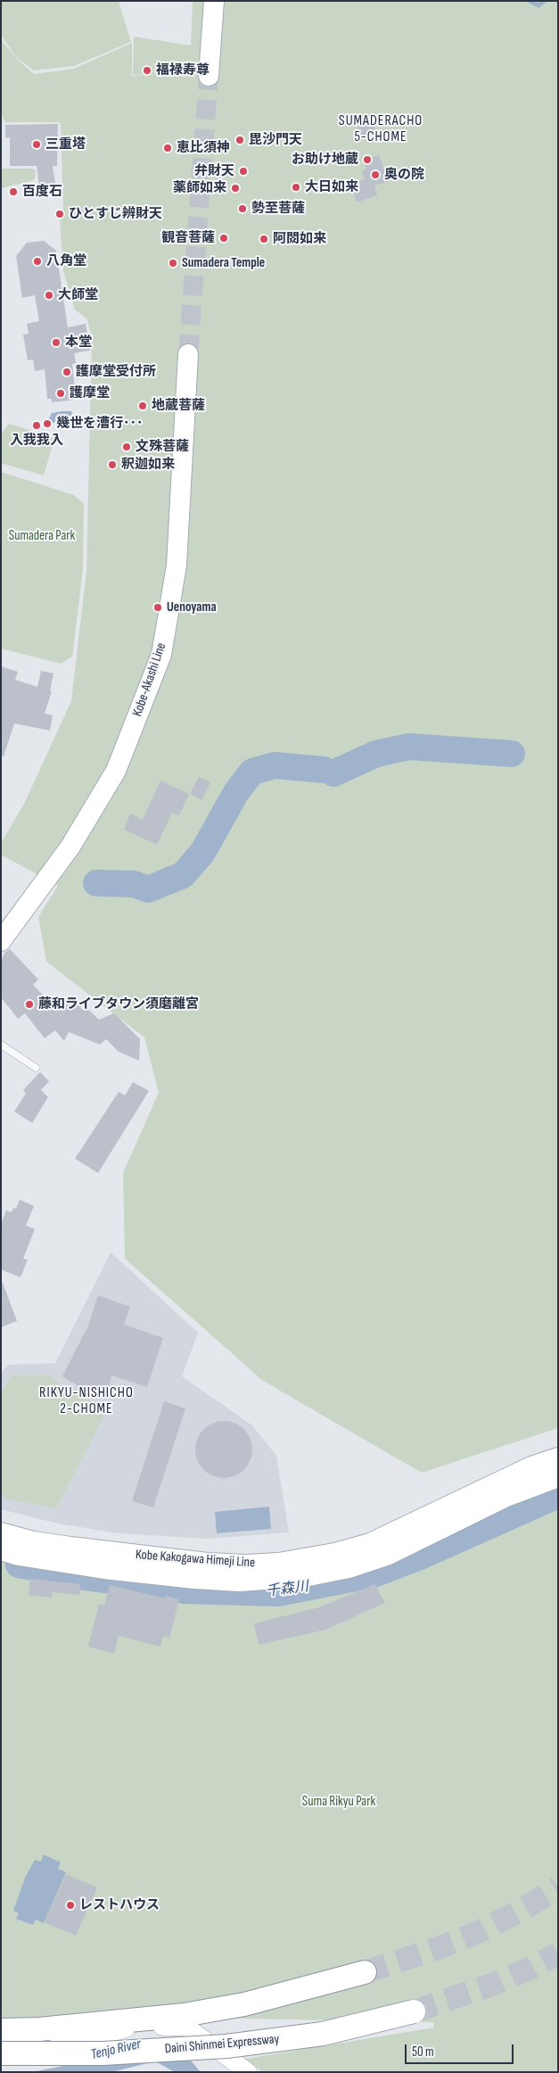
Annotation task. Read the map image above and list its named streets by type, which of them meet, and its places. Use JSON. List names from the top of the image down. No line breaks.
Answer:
{"streets":{"highway":["Daini Shinmei Expressway"],"main road":["Kobe-Akashi Line","Kobe Kakogawa Himeji Line"]},"districts":["SUMADERACHO 5-CHOME","RIKYU-NISHICHO 2-CHOME"],"water":["千森川","Tenjo River"],"parks":["Sumadera Park","Suma Rikyu Park"],"places":["福禄寿尊","毘沙門天","三重塔","恵比須神","お助け地蔵","弁財天","奥の院","大日如来","薬師如来","百度石","勢至菩薩","ひとすじ辨財天","観音菩薩","阿閦如来","八角堂","Sumadera Temple","大師堂","本堂","護摩堂受付所","護摩堂","地蔵菩薩","幾世を漕行･･･","入我我入","文殊菩薩","釈迦如来","Uenoyama","藤和ライブタウン須磨離宮","レストハウス"],"scale_bar":"50 m"}
